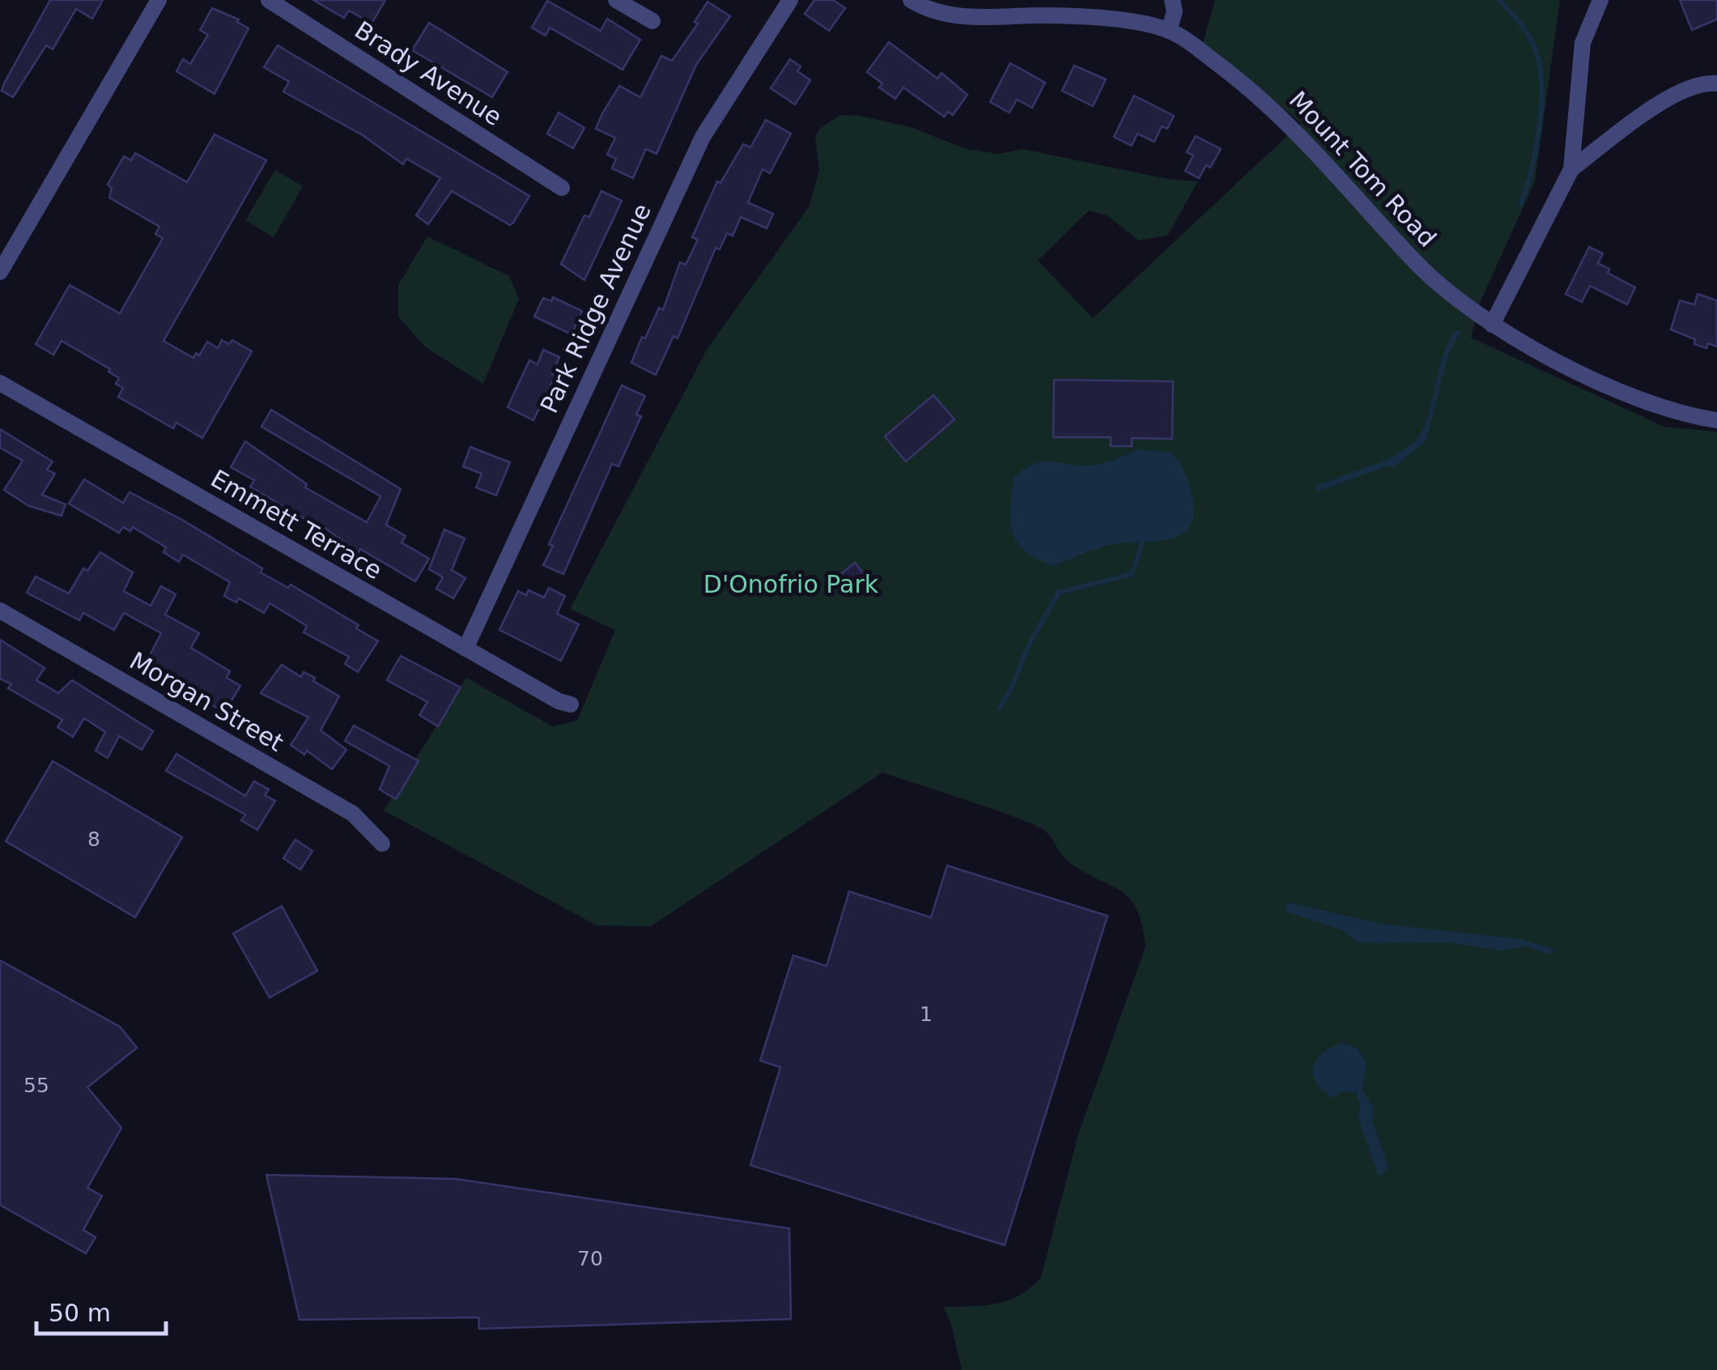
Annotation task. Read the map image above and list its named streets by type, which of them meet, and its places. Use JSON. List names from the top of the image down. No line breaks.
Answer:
{"streets":{"street":["Brady Avenue","Mount Tom Road","Park Ridge Avenue","Emmett Terrace","Morgan Street"]},"crossings":[["Park Ridge Avenue","Emmett Terrace"]],"parks":["D'Onofrio Park"],"house_numbers":["8","1","55","70"],"scale_bar":"50 m"}
